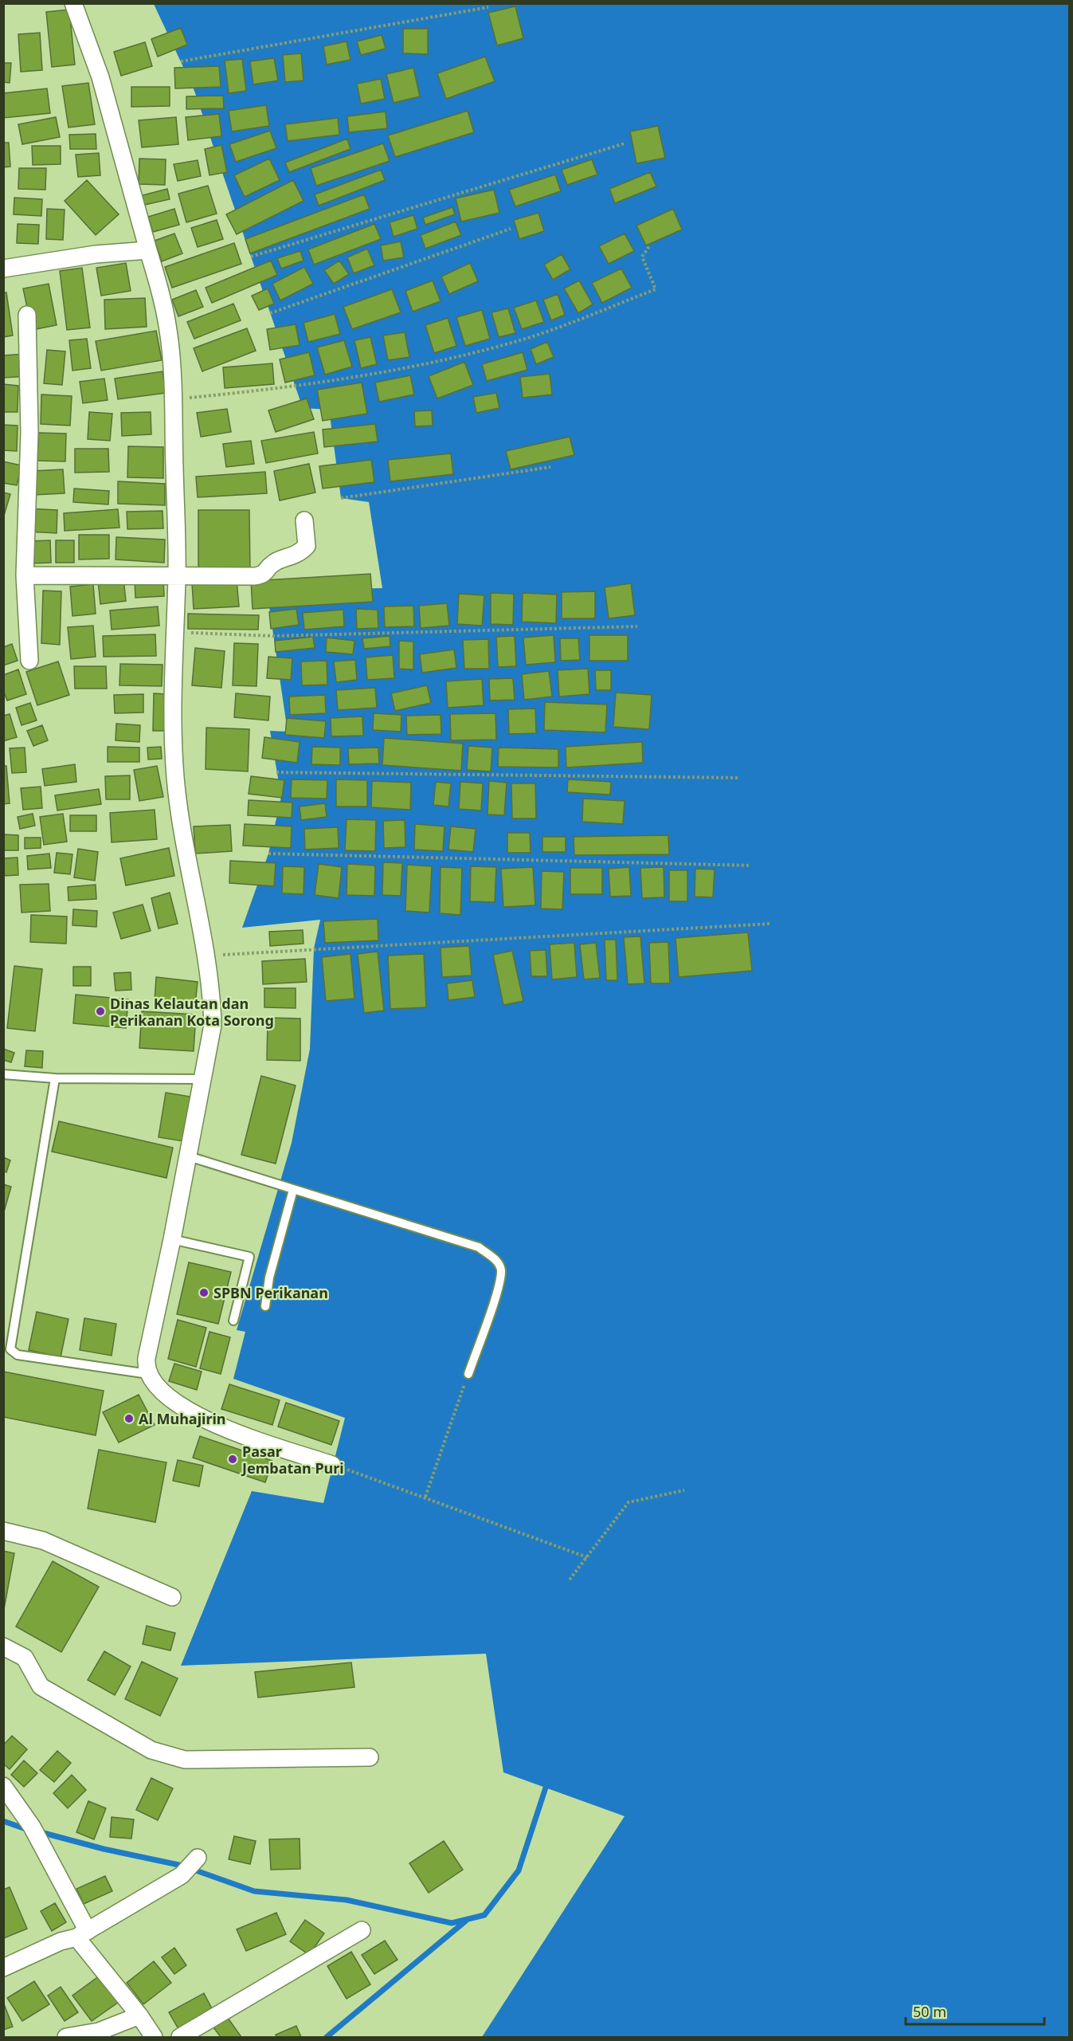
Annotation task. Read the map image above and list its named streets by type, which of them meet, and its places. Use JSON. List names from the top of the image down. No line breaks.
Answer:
{"places":["Dinas Kelautan dan Perikanan Kota Sorong","SPBN Perikanan","Al Muhajirin","Pasar Jembatan Puri"],"scale_bar":"50 m"}
